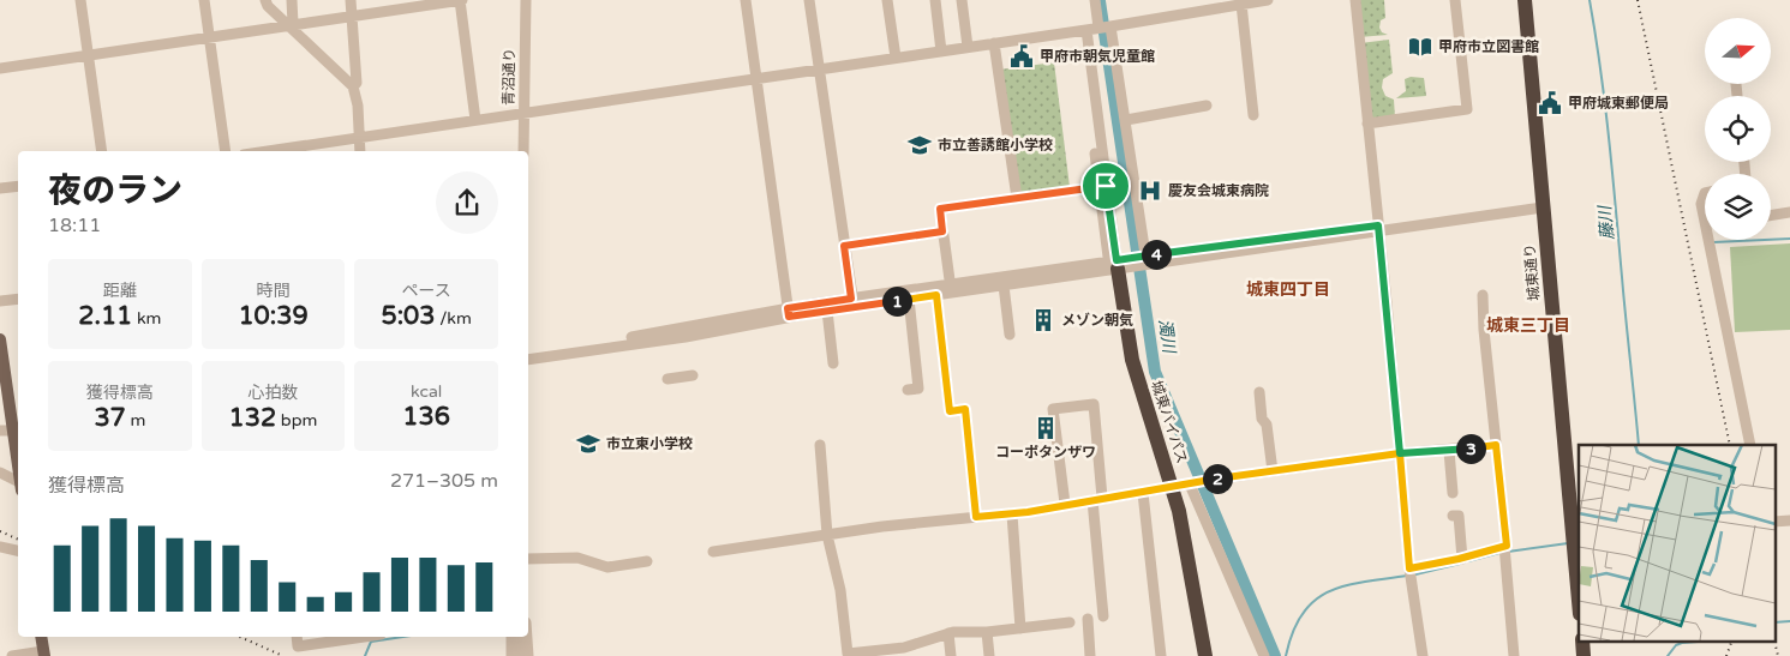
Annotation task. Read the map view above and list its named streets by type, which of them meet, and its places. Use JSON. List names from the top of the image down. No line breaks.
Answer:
{"streets":{"highway":["城東通り","城東バイパス"],"street":["青沼通り"]},"districts":["城東四丁目","城東三丁目"],"water":["藤川","濁川"],"places":{"library":["甲府市立図書館"],"public building":["甲府市朝気児童館","甲府城東郵便局"],"school or university":["市立善誘館小学校","市立東小学校"],"hospital":["慶友会城東病院"],"building":["メゾン朝気","コーポタンザワ"]},"north":"right","page":{"heading":["夜のラン","18:11"],"pins":["4","1","3","2"],"stats":[["距離","2.11 km"],["時間","10:39"],["ペース","5:03 /km"],["獲得標高","37 m"],["心拍数","132 bpm"],["kcal","136"]],"chart":["獲得標高","271–305 m"]}}
